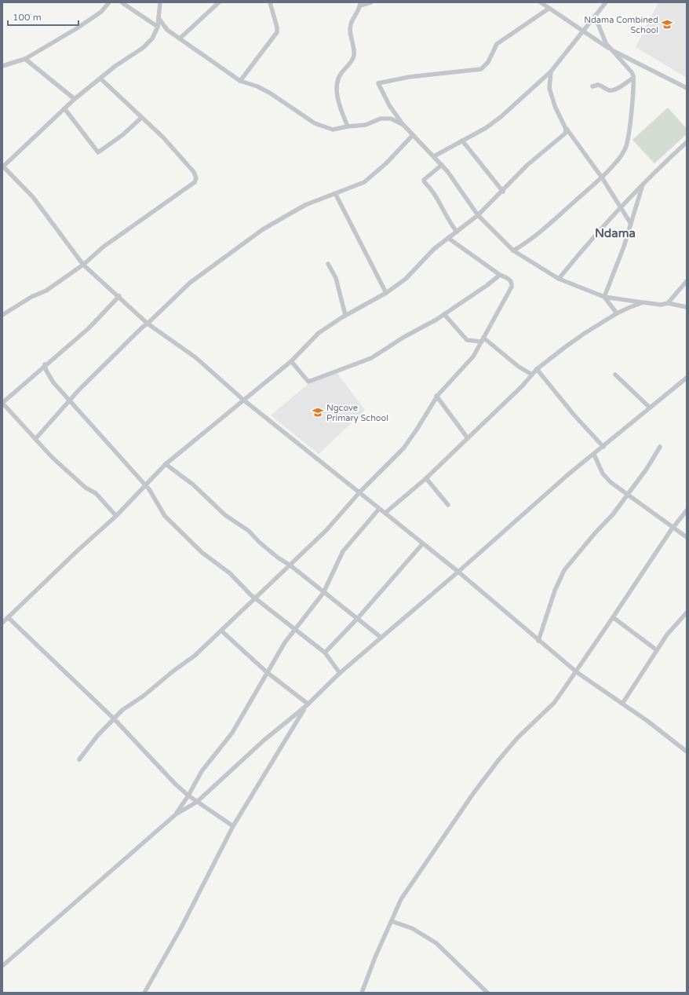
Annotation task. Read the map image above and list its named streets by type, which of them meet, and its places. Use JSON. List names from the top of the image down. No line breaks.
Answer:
{"districts":["Ndama"],"places":{"school or university":["Ndama Combined School","Ngcove Primary School"]},"scale_bar":"100 m"}
